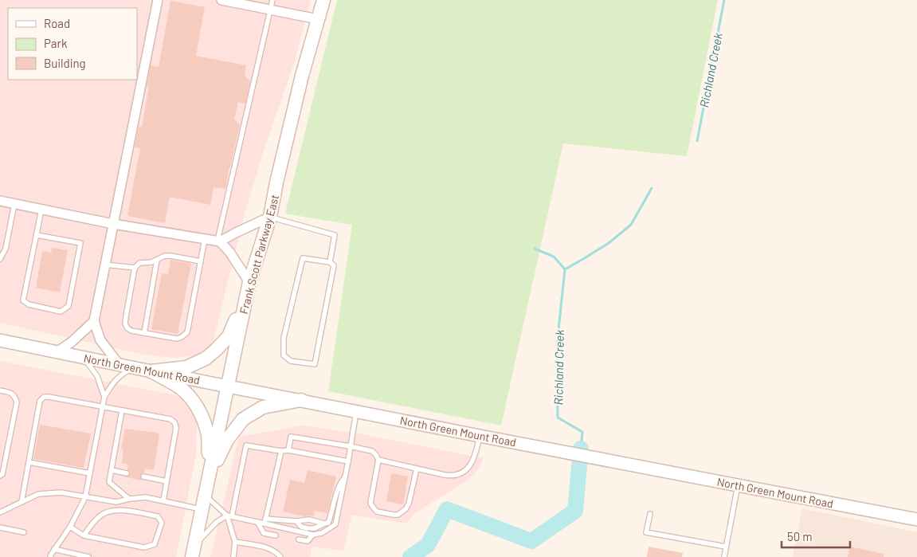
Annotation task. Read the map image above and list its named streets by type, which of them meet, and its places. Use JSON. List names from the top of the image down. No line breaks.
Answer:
{"streets":{"main road":["Frank Scott Parkway East"],"street":["North Green Mount Road"]},"crossings":[["Frank Scott Parkway East","North Green Mount Road"]],"water":["Richland Creek"],"legend":["Road","Park","Building"],"scale_bar":"50 m"}
